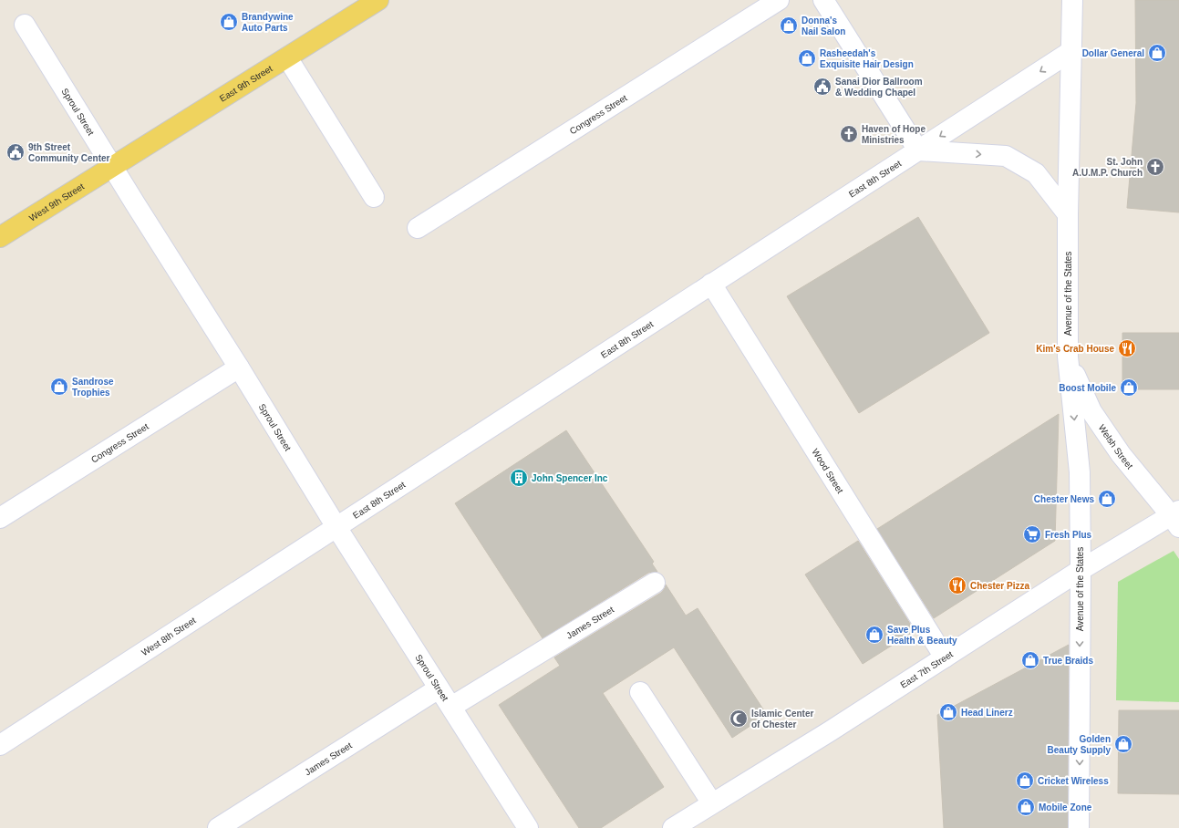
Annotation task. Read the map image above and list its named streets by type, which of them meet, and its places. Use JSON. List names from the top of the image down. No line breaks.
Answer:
{"streets":{"main road":["East 9th Street","West 9th Street"],"street":["Sproul Street","Congress Street","East 8th Street","Avenue of the States","Welsh Street","Wood Street","James Street","West 8th Street","East 7th Street"]},"crossings":[["East 9th Street","Sproul Street"],["East 9th Street","West 9th Street"],["Sproul Street","Congress Street"],["Sproul Street","East 8th Street"],["Sproul Street","West 9th Street"],["Sproul Street","James Street"],["Sproul Street","West 8th Street"],["East 8th Street","Avenue of the States"],["East 8th Street","Wood Street"],["East 8th Street","West 8th Street"],["Avenue of the States","Welsh Street"],["Avenue of the States","East 7th Street"],["Welsh Street","East 7th Street"],["Wood Street","East 7th Street"]],"one_way":["Avenue of the States"],"places":{"shop":["Brandywine Auto Parts","Donna's Nail Salon","Dollar General","Rasheedah's Exquisite Hair Design","Sandrose Trophies","Boost Mobile","Chester News","Save Plus Health & Beauty","True Braids","Head Linerz","Golden Beauty Supply","Cricket Wireless","Mobile Zone"],"public building":["Sanai Dior Ballroom & Wedding Chapel","9th Street Community Center"],"church":["Haven of Hope Ministries","St. John A.U.M.P. Church"],"restaurant":["Kim's Crab House","Chester Pizza"],"building":["John Spencer Inc"],"supermarket":["Fresh Plus"],"mosque":["Islamic Center of Chester"]}}
